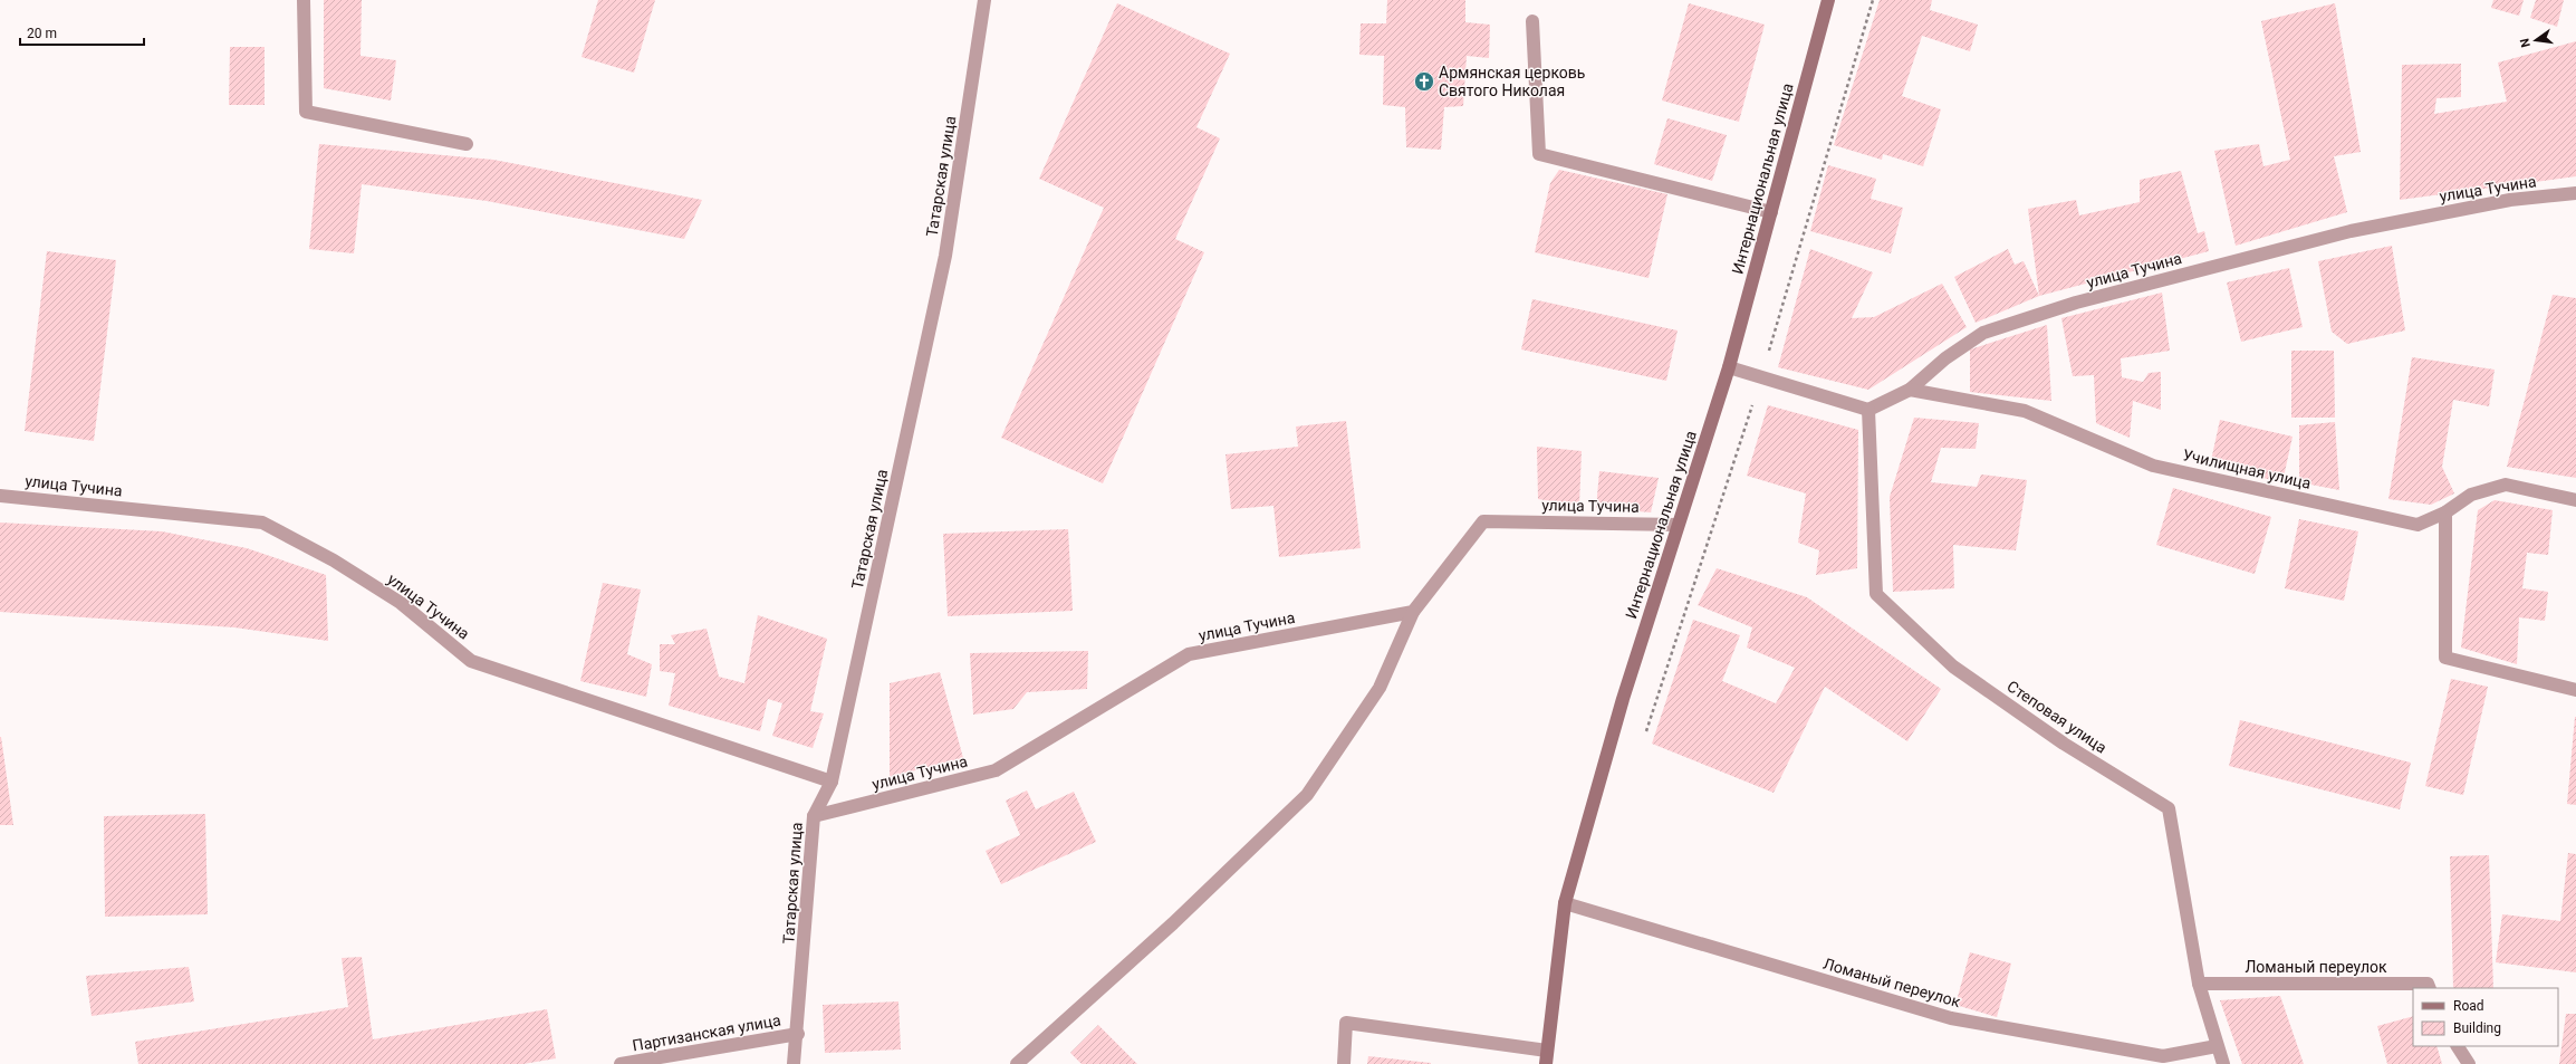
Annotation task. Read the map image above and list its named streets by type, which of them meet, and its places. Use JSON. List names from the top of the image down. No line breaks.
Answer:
{"streets":{"main road":["Интернациональная улица"],"street":["Татарская улица","улица Тучина","Училищная улица","Степовая улица","Ломаный переулок","Партизанская улица"]},"crossings":[["Татарская улица","улица Тучина"],["Татарская улица","Партизанская улица"],["Интернациональная улица","улица Тучина"],["Интернациональная улица","Ломаный переулок"],["улица Тучина","Училищная улица"],["улица Тучина","Степовая улица"],["Степовая улица","Ломаный переулок"]],"places":{"church":["Армянская церковь Святого Николая"]},"legend":["Road","Building"],"scale_bar":"20 m","north":"left"}
